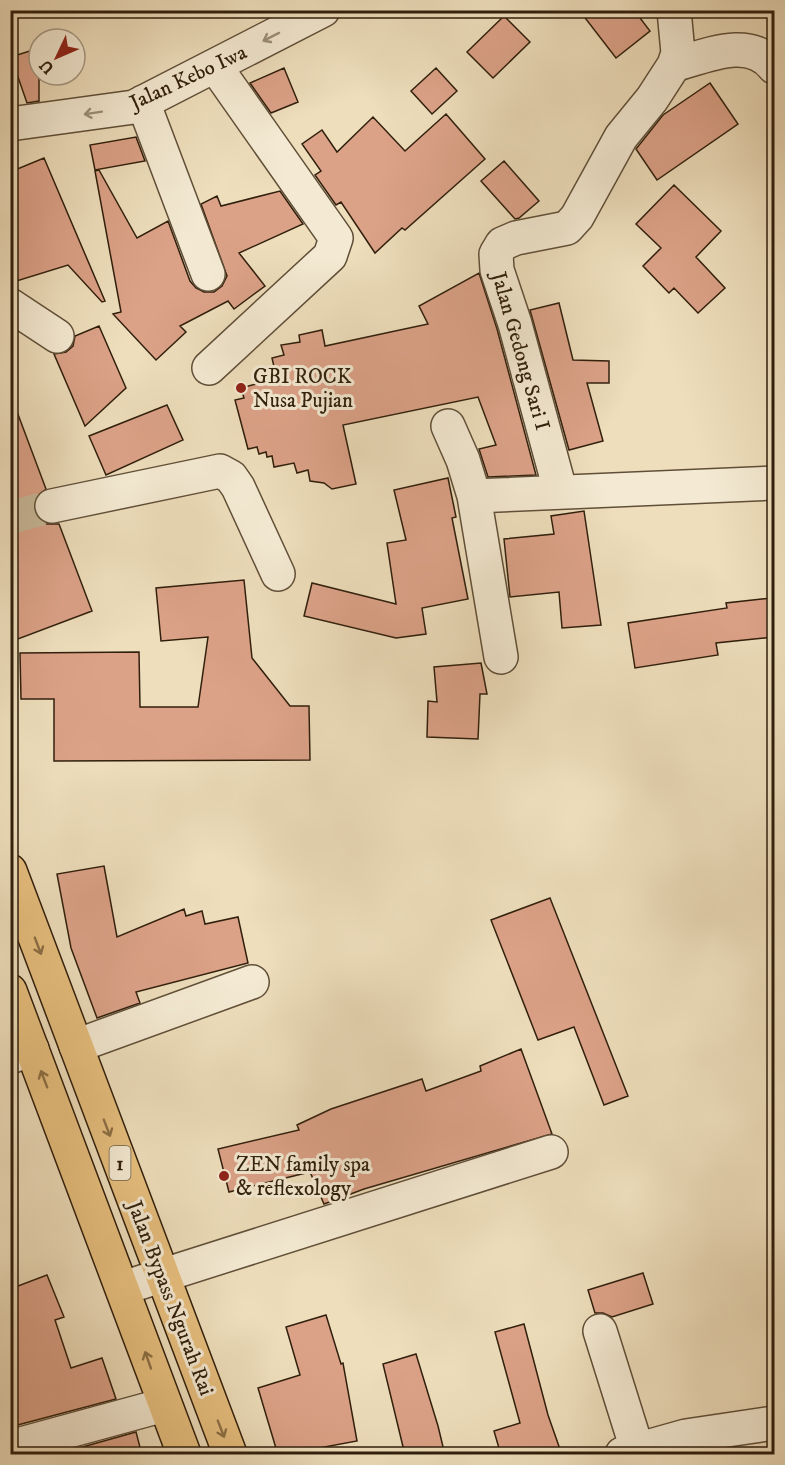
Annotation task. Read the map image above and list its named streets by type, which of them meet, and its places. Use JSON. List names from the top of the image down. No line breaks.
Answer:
{"streets":{"highway":["1","Jalan Bypass Ngurah Rai"],"street":["Jalan Kebo Iwa","Jalan Gedong Sari I"]},"one_way":["Jalan Kebo Iwa"],"places":["GBI ROCK Nusa Pujian","ZEN family spa & reflexology"],"north":"bottom left"}
